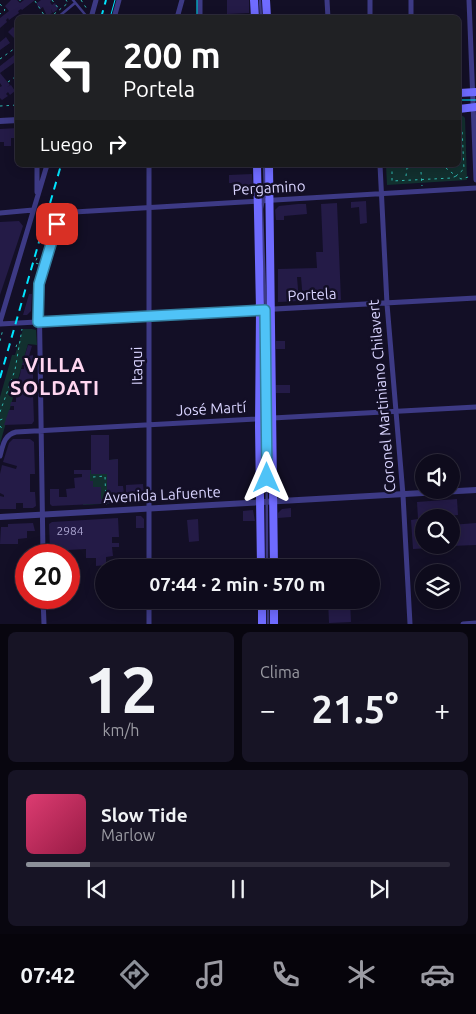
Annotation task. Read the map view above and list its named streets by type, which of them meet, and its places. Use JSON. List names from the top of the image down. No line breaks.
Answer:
{"streets":{"street":["Pergamino","Portela","Itaqui","Coronel Martiniano Chilavert","José Martí","Avenida Lafuente"]},"crossings":[["Pergamino","Itaqui"],["Pergamino","Coronel Martiniano Chilavert"],["Portela","Itaqui"],["Portela","Coronel Martiniano Chilavert"],["Itaqui","José Martí"],["Itaqui","Avenida Lafuente"],["Coronel Martiniano Chilavert","José Martí"],["Coronel Martiniano Chilavert","Avenida Lafuente"]],"districts":["VILLA SOLDATI"],"house_numbers":["2984"],"page":{"turn":["200 m","Portela"],"then":"Luego","limit":"20","trip":"07:44 · 2 min · 570 m","tile":[["12","km/h"],"Clima"],"heat":["−","21.5°","+"],"song":["Slow Tide","Marlow"],"tabs":"07:42"}}
